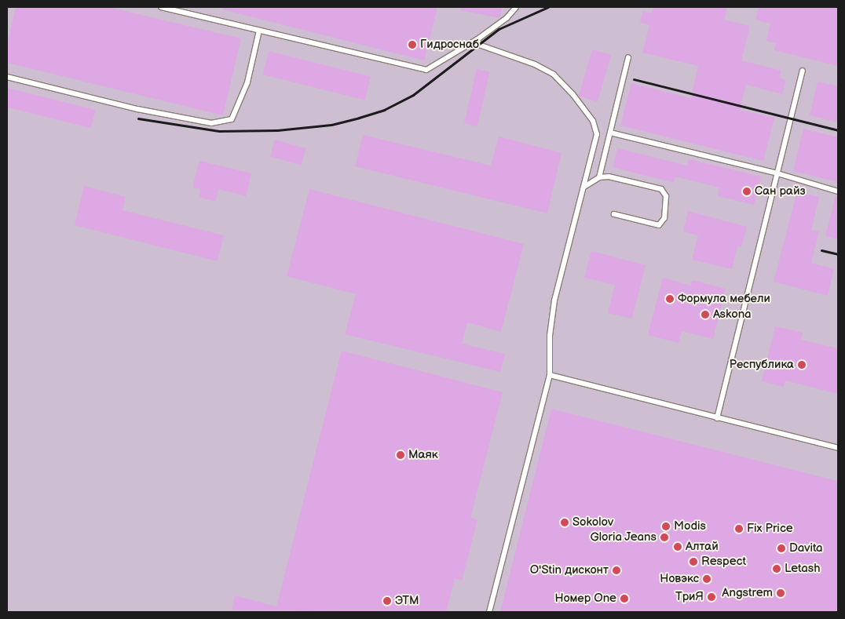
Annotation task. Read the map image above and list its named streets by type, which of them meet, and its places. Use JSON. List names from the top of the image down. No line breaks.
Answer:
{"places":["Гидроснаб","Сан райз","Формула мебели","Askona","Республика","Маяк","Sokolov","Modis","Fix Price","Gloria Jeans","Алтай","Davita","Respect","Letash","O'Stin дисконт","Новэкс","Angstrem","ТриЯ","Номер One","ЭТМ"]}
